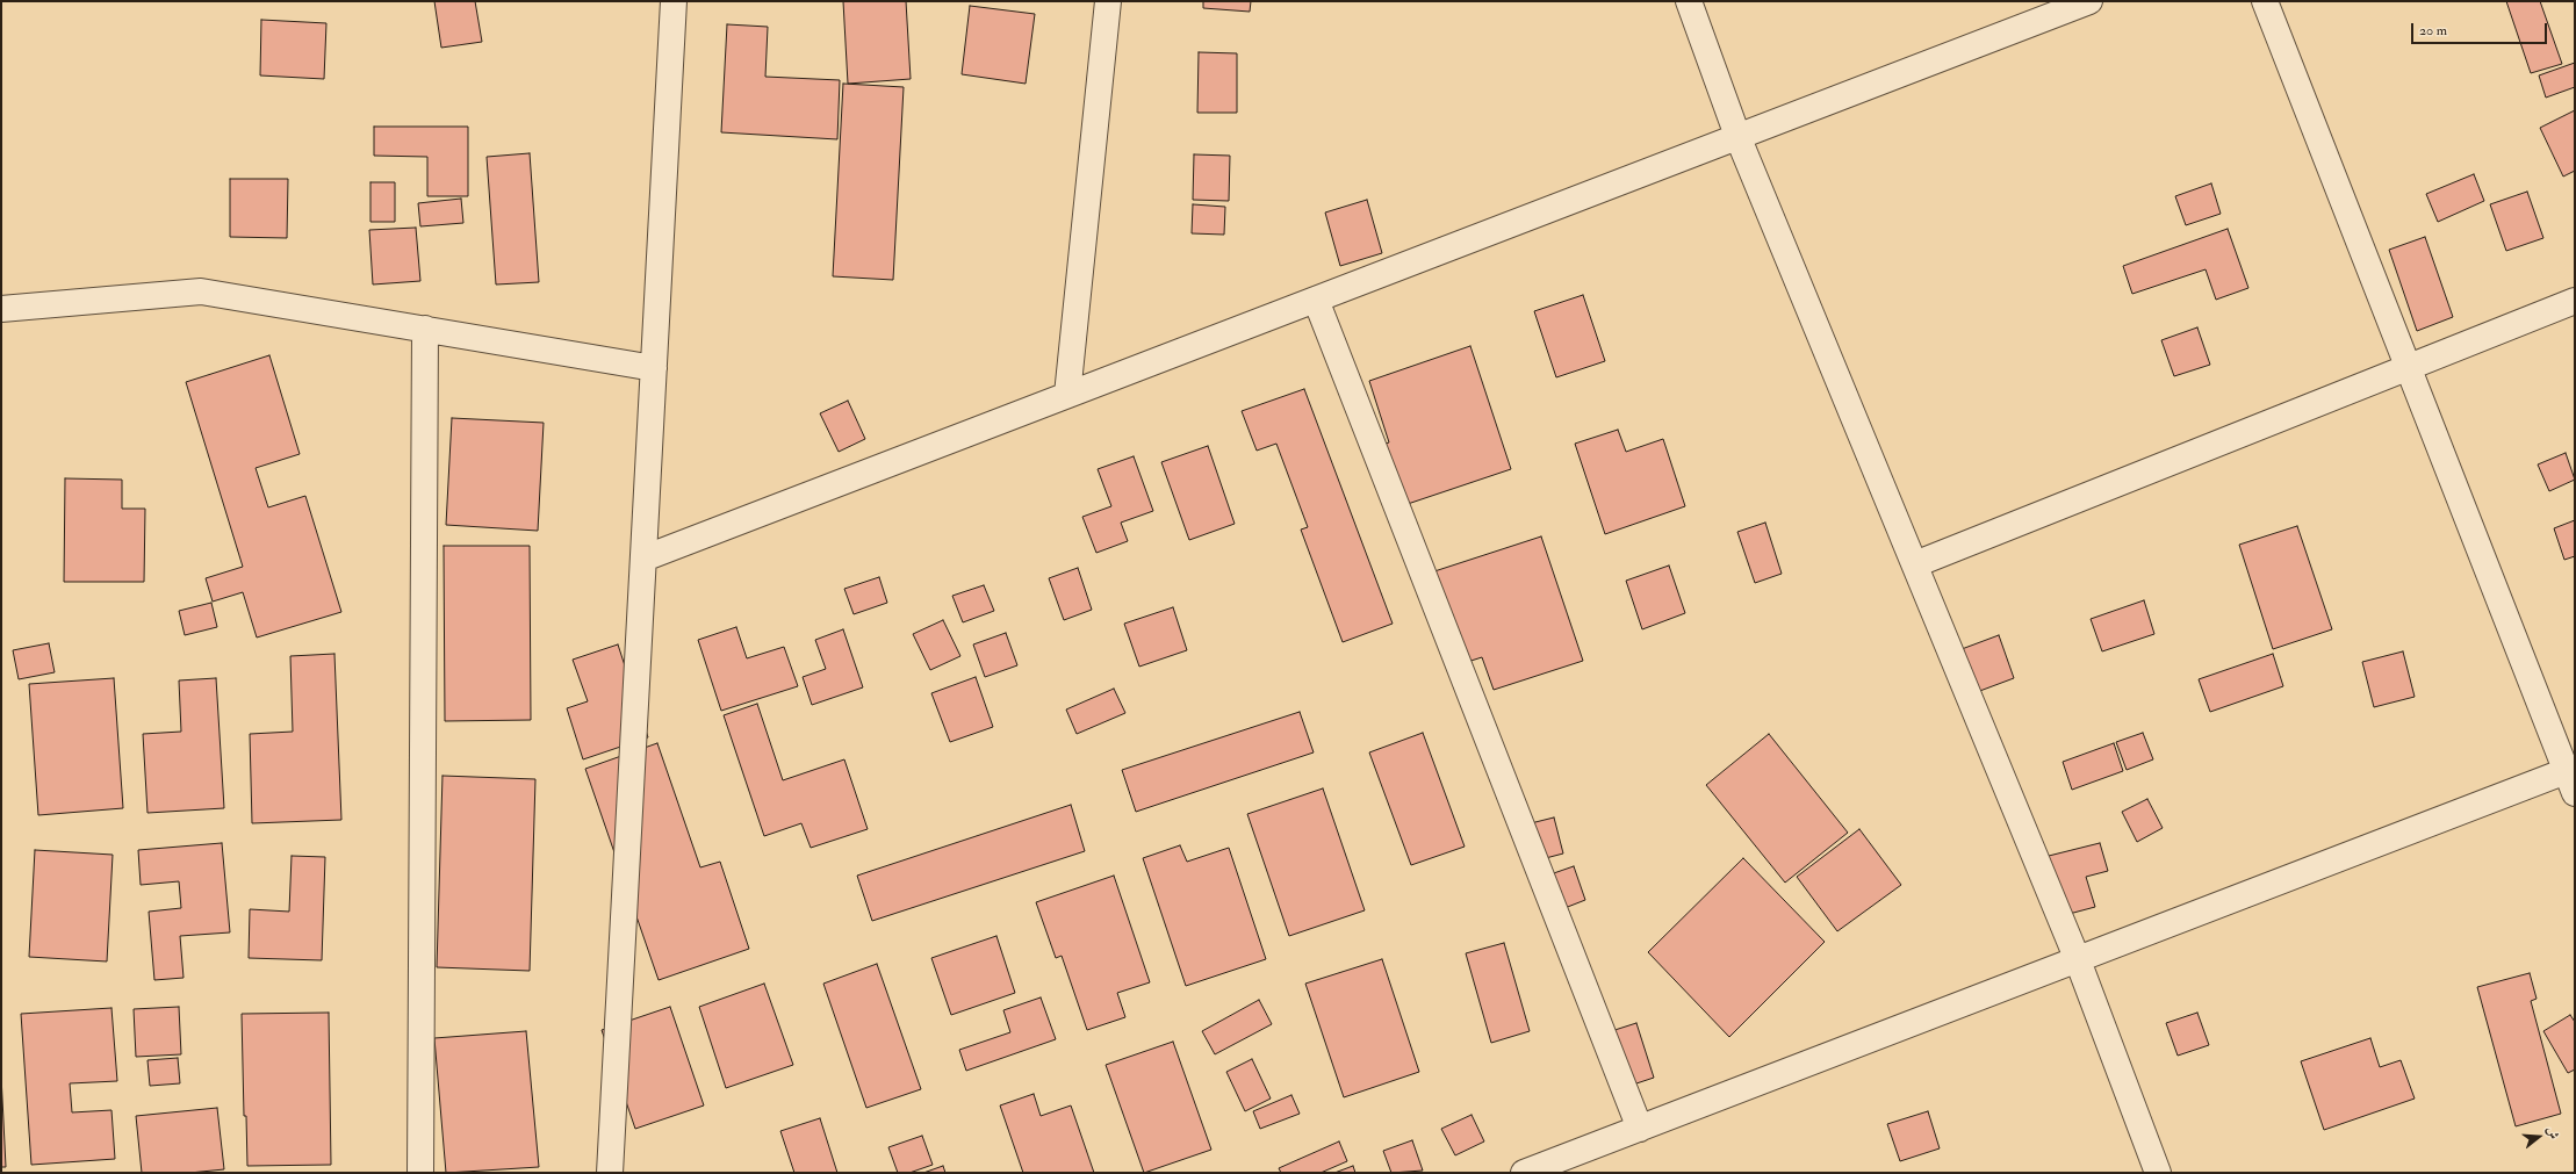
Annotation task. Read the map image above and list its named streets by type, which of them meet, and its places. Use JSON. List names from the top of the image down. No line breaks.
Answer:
{"scale_bar":"20 m","north":"right"}
